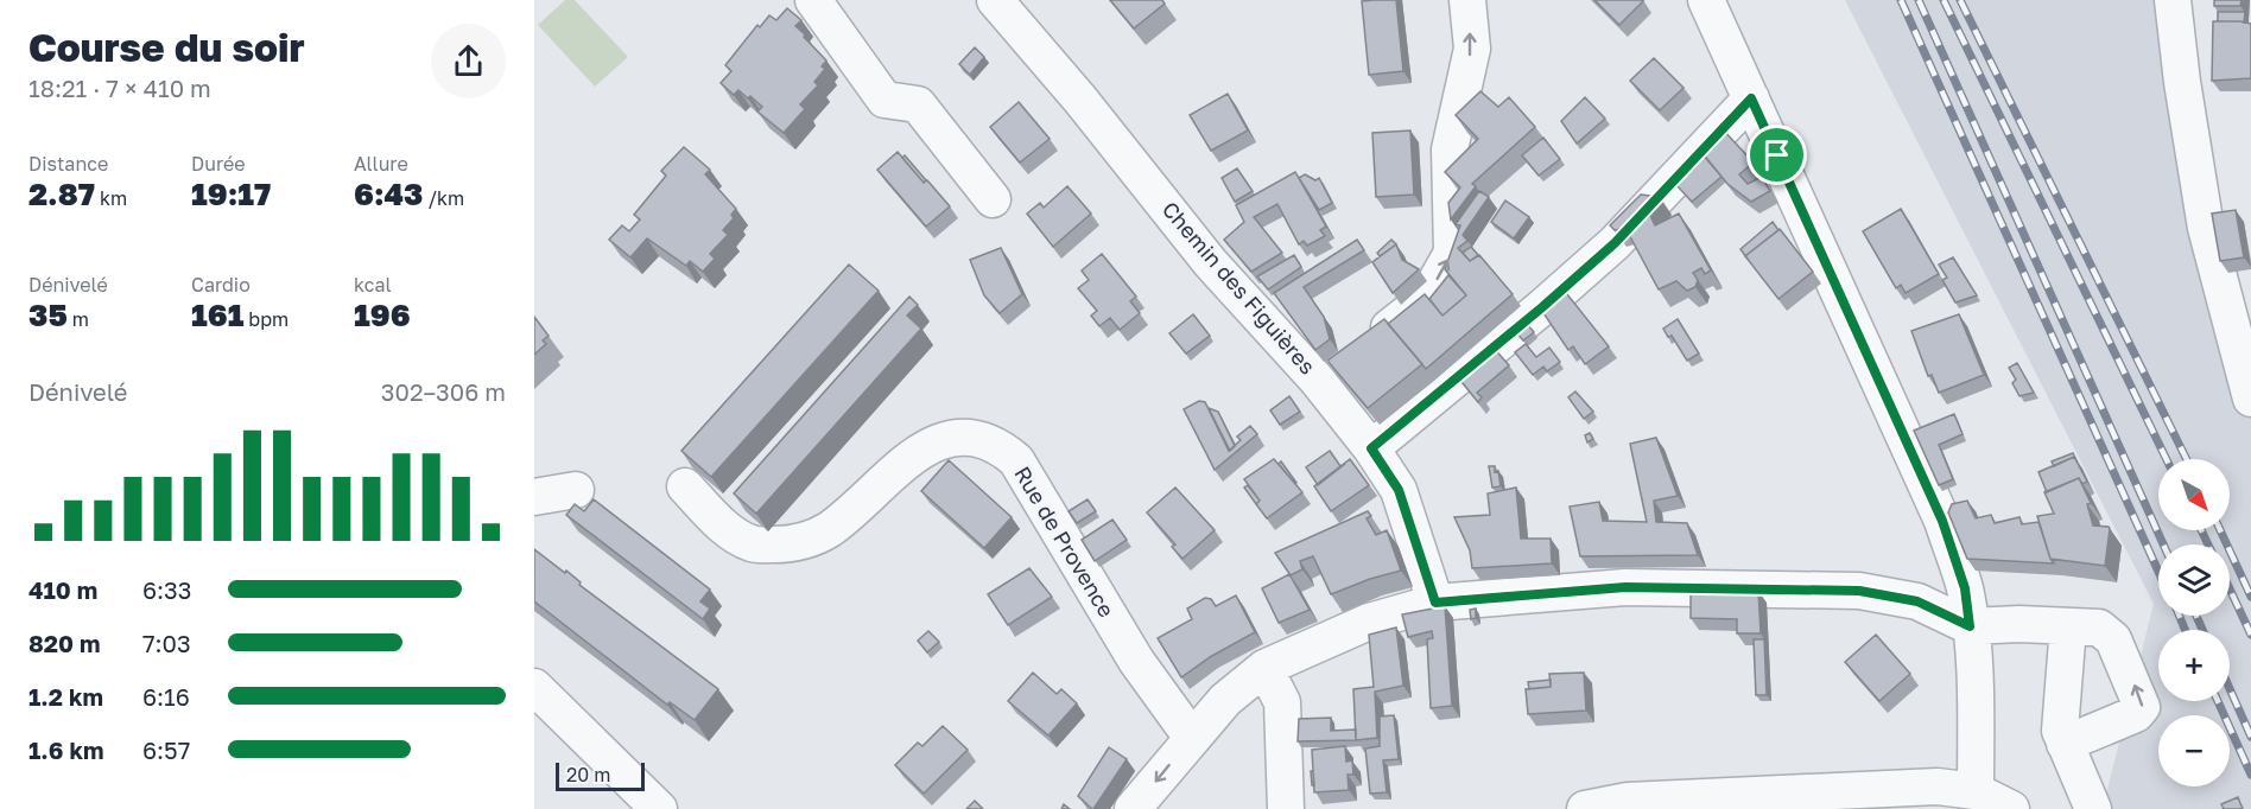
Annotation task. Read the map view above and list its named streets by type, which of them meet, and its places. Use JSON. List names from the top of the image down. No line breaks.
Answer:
{"streets":{"street":["Chemin des Figuières","Rue de Provence"]},"scale_bar":"20 m","north":"bottom right","page":{"heading":["Course du soir","18:21 · 7 × 410 m"],"stats":[["Distance","2.87 km"],["Durée","19:17"],["Allure","6:43 /km"],["Dénivelé","35 m"],["Cardio","161 bpm"],["kcal","196"]],"chart":["Dénivelé","302–306 m"],"map_buttons":["+","−"],"list":[{"name":"410 m","note":"6:33"},{"name":"820 m","note":"7:03"},{"name":"1.2 km","note":"6:16"},{"name":"1.6 km","note":"6:57"}],"scale":"20 m"}}
